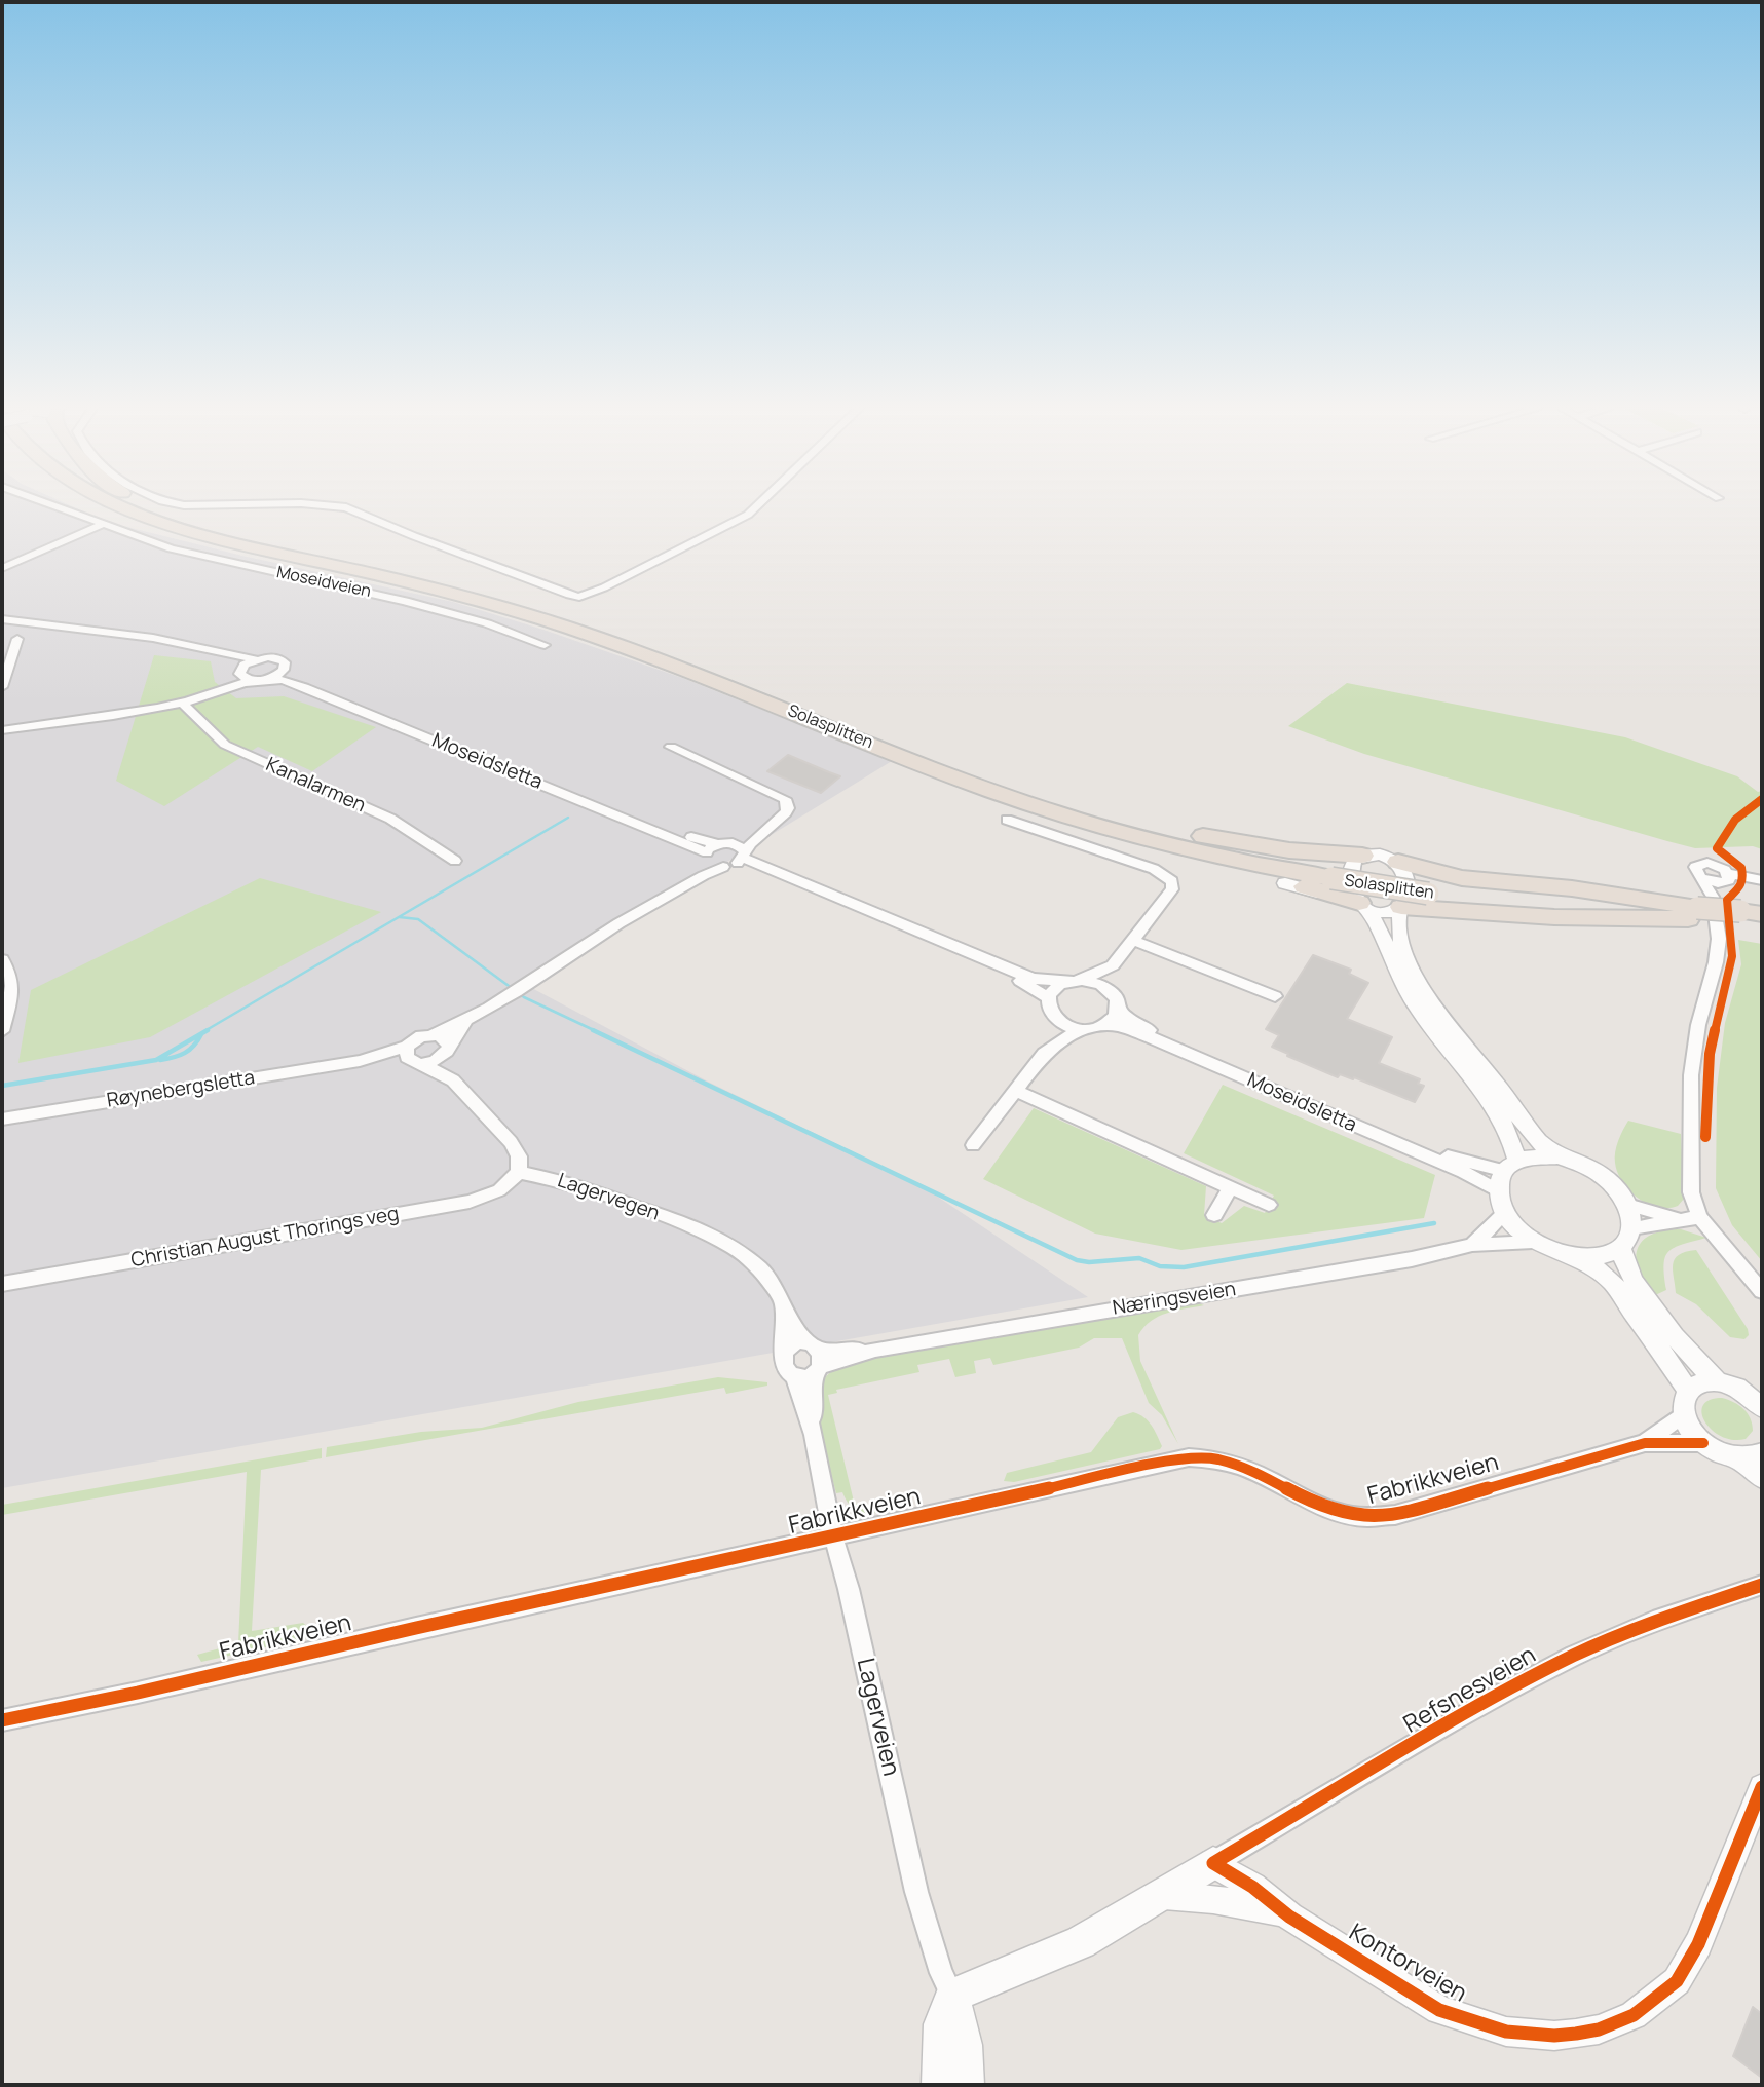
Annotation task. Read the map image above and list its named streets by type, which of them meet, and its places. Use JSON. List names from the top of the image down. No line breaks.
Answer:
{"streets":{"highway":["Solasplitten"],"main road":["Lagerveien"],"street":["Moseidveien","Moseidsletta","Kanalarmen","Røynebergsletta","Lagervegen","Christian August Thorings veg","Næringsveien","Fabrikkveien","Refsnesveien","Kontorveien"]},"crossings":[["Moseidsletta","Næringsveien"],["Lagervegen","Christian August Thorings veg"],["Lagervegen","Næringsveien"],["Lagervegen","Lagerveien"],["Næringsveien","Lagerveien"],["Fabrikkveien","Lagerveien"]]}
